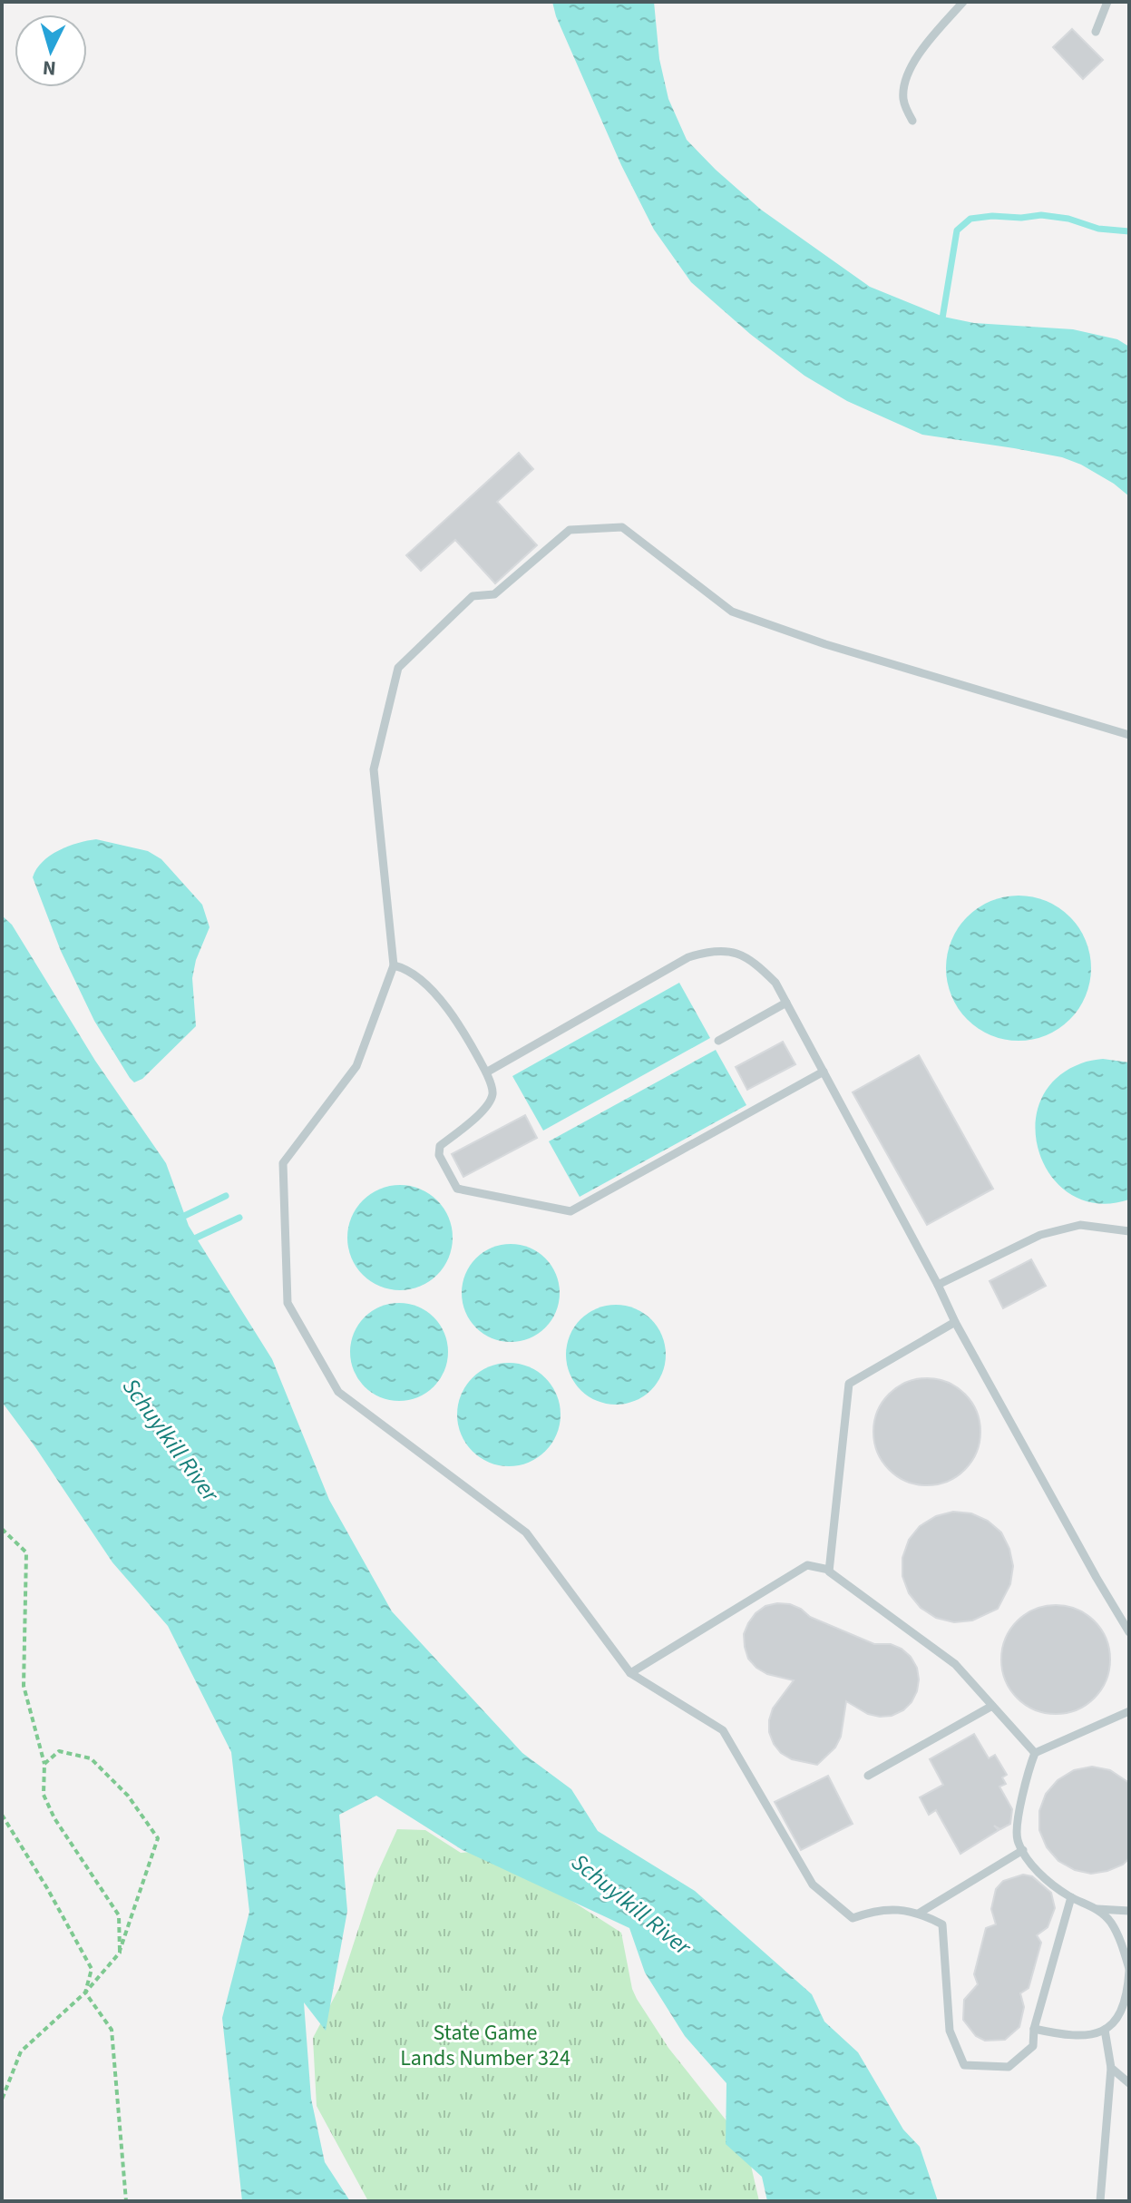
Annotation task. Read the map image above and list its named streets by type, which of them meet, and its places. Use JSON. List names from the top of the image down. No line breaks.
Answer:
{"water":["Schuylkill River"],"parks":["State Game Lands Number 324"],"north":"bottom"}
